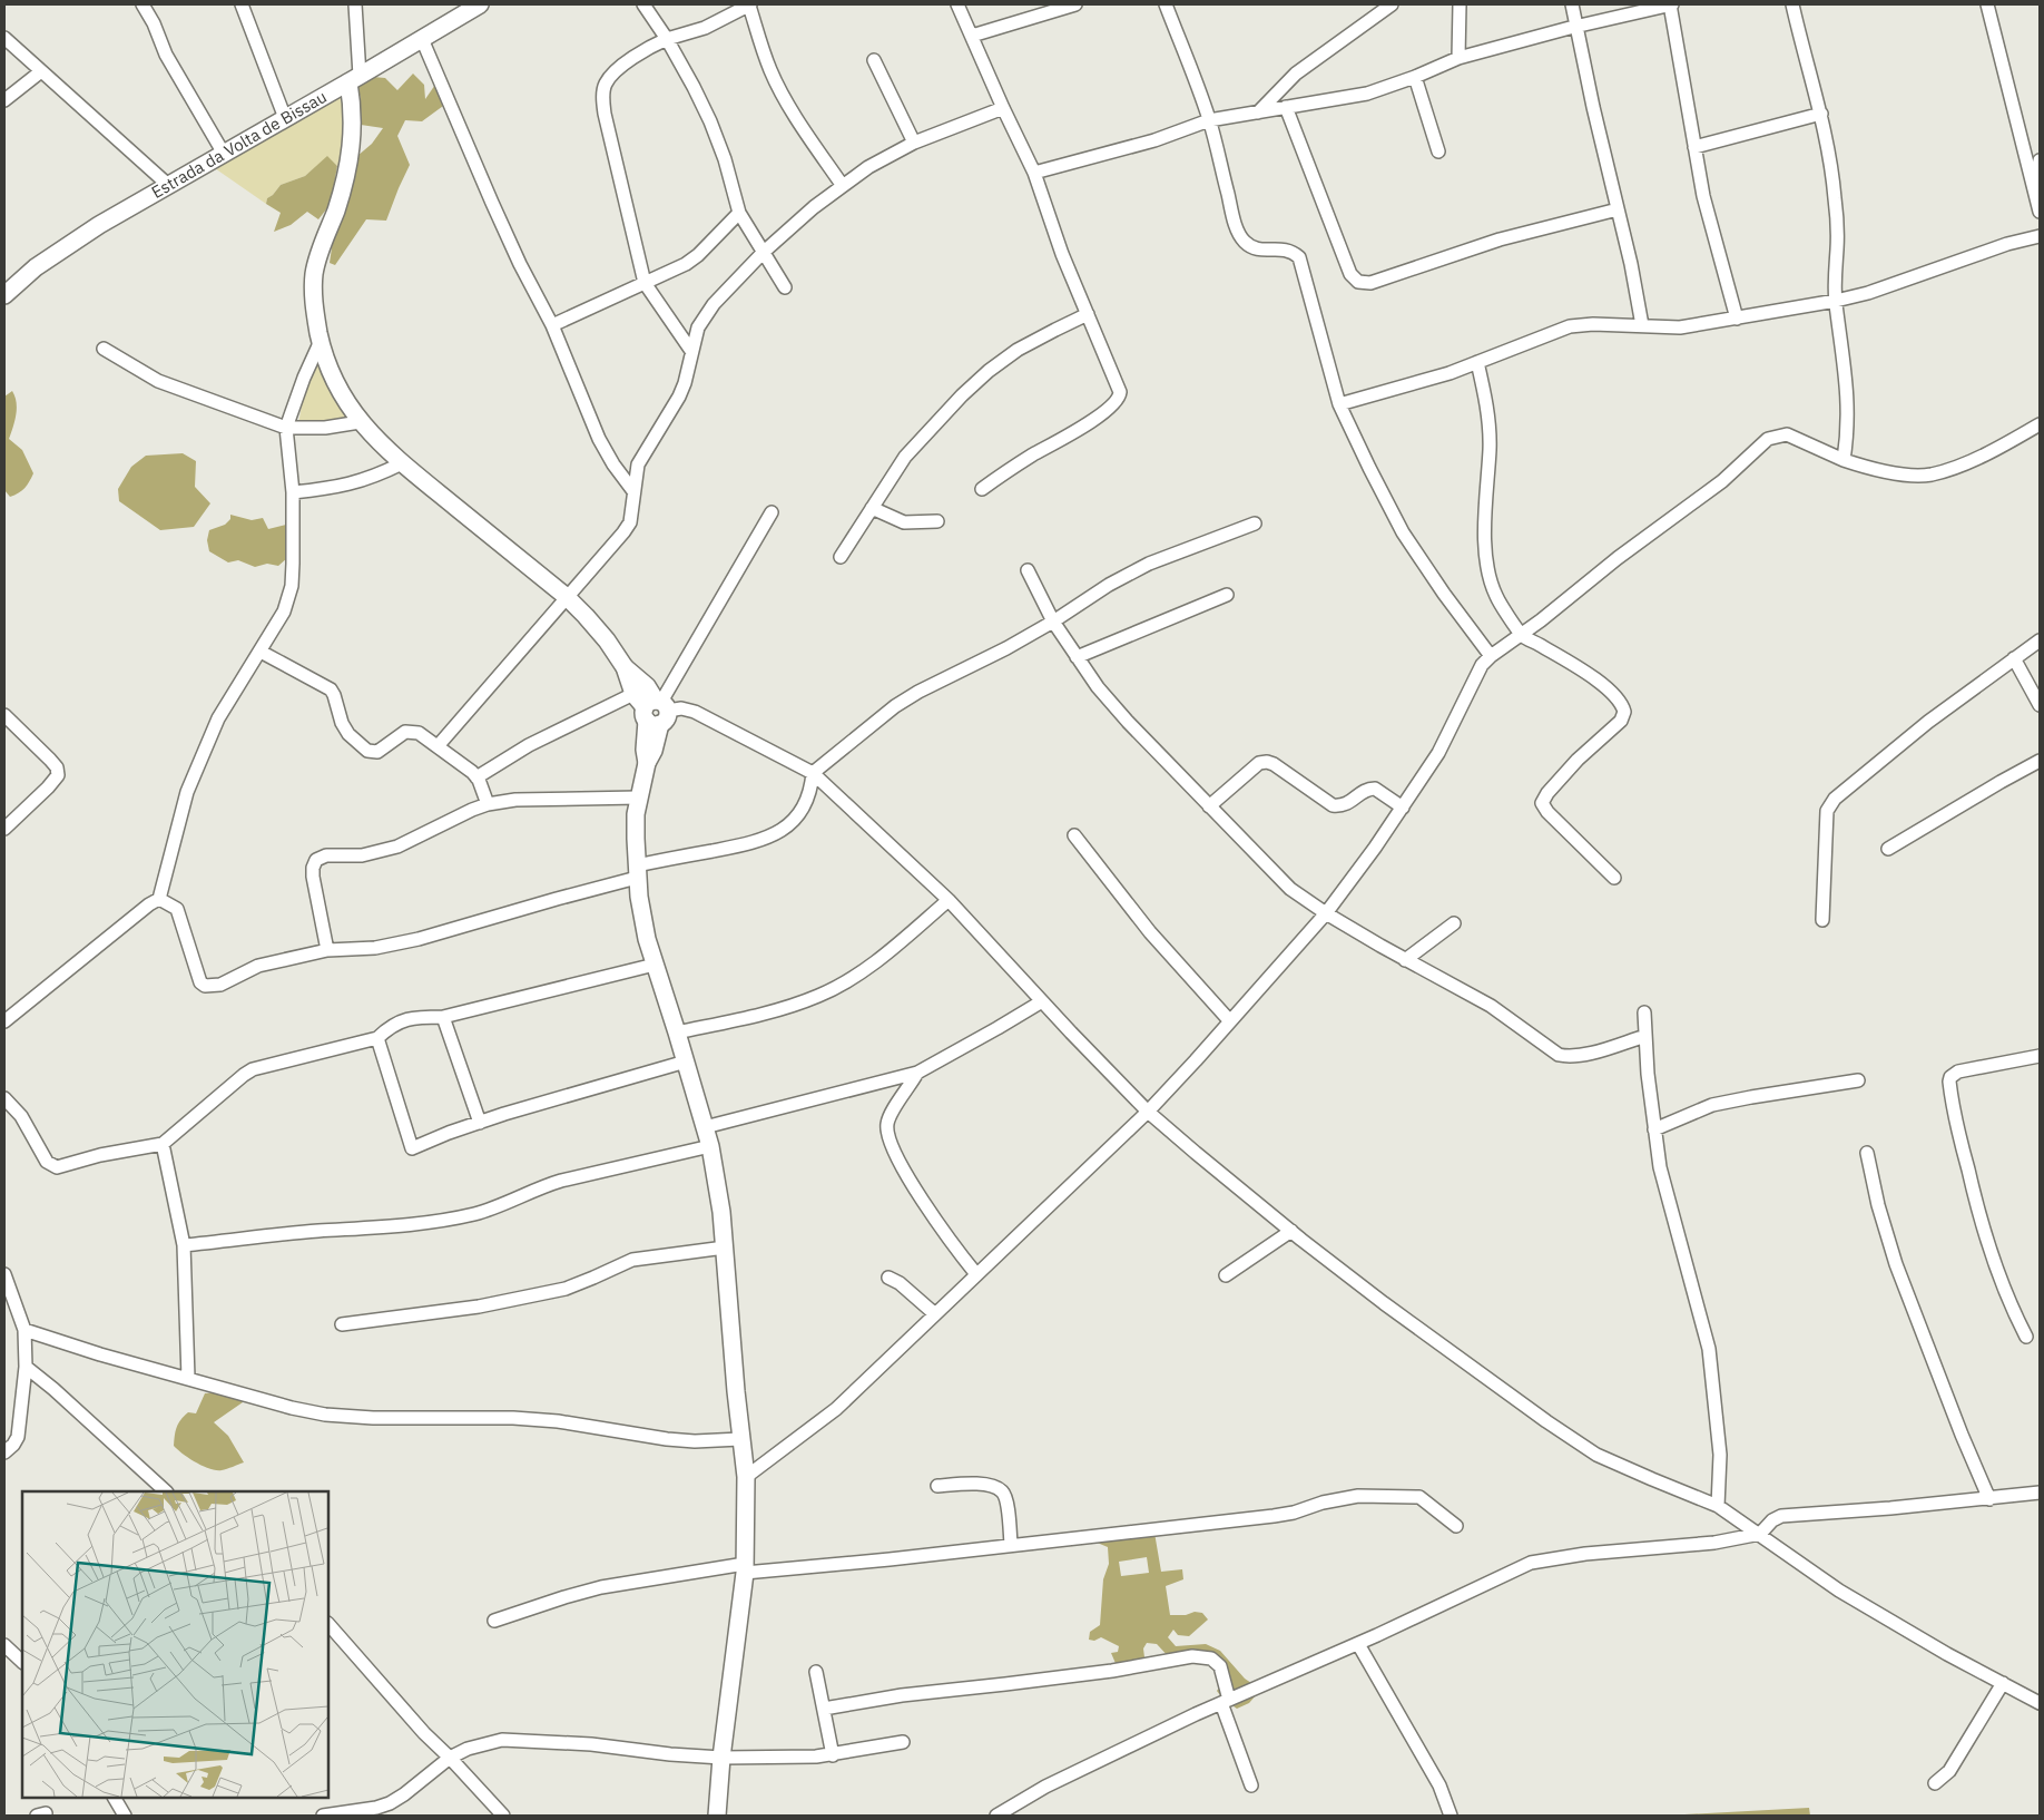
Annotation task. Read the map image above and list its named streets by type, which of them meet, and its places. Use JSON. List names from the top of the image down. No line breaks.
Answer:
{"streets":{"street":["Estrada da Volta de Bissau"]}}
